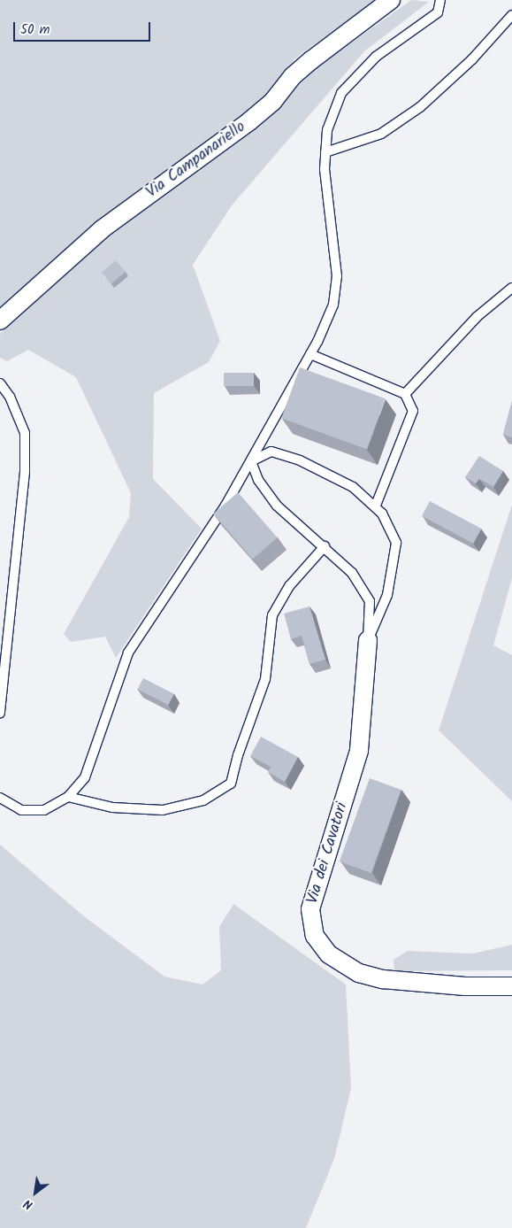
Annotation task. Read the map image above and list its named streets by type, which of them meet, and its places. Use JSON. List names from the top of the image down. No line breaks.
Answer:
{"streets":{"street":["Via Campanariello","Via dei Cavatori"]},"scale_bar":"50 m","north":"bottom left"}
